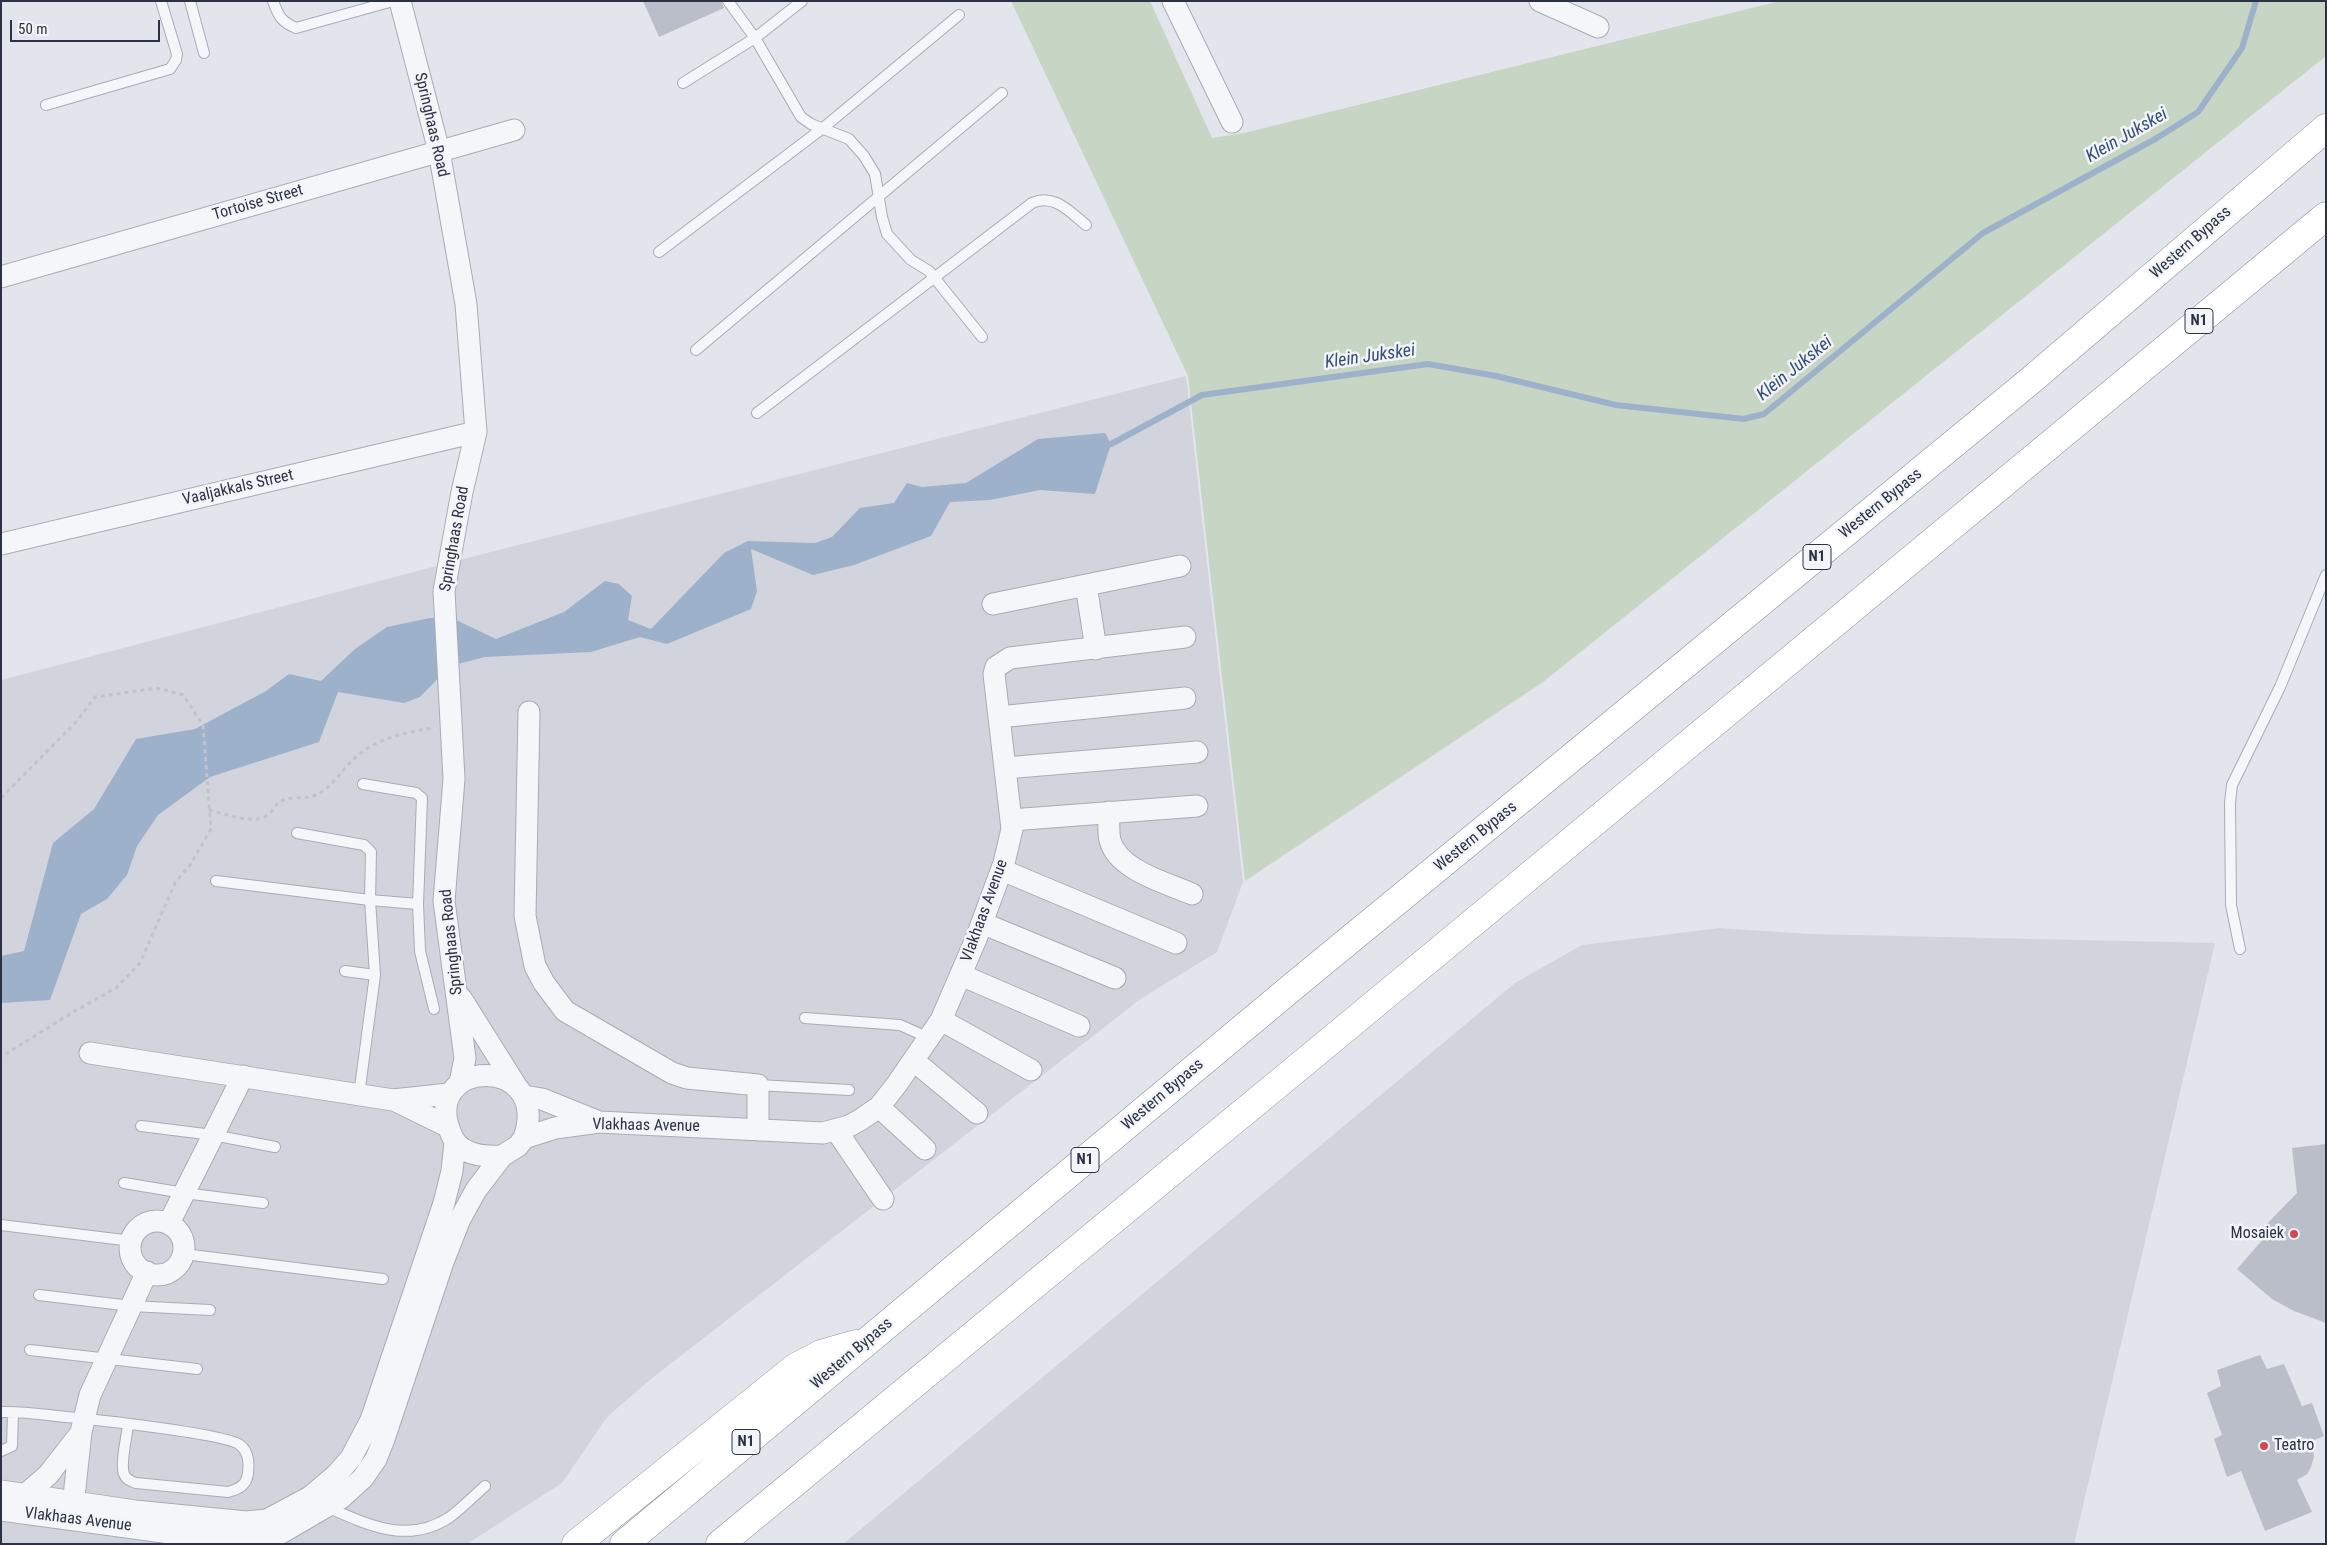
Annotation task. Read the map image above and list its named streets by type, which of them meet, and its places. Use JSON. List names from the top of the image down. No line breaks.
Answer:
{"streets":{"highway":["Western Bypass","N1"],"street":["Springhaas Road","Tortoise Street","Vaaljakkals Street","Vlakhaas Avenue"]},"crossings":[["Springhaas Road","Tortoise Street"],["Springhaas Road","Vaaljakkals Street"],["Springhaas Road","Vlakhaas Avenue"]],"water":["Klein Jukskei"],"places":["Mosaiek","Teatro"],"scale_bar":"50 m"}
